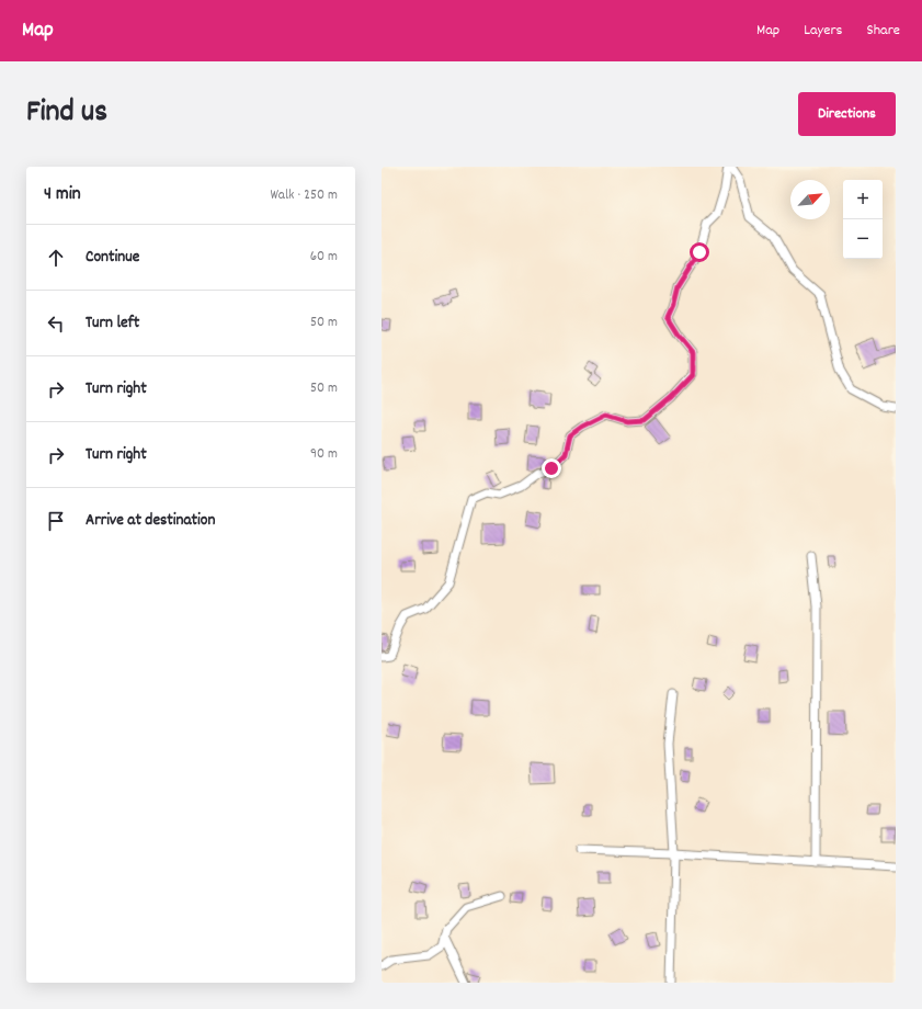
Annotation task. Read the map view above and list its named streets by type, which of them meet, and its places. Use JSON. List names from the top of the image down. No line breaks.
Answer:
{"north":"top right","page":{"header":"Map","nav":["Map","Layers","Share"],"title":"Find us","buttons":"Directions","heading":["4 min","Walk · 250 m"],"map_buttons":["+","−"],"list":[["Continue","60 m"],["Turn left","50 m"],["Turn right","50 m"],["Turn right","90 m"],"Arrive at destination"]}}
